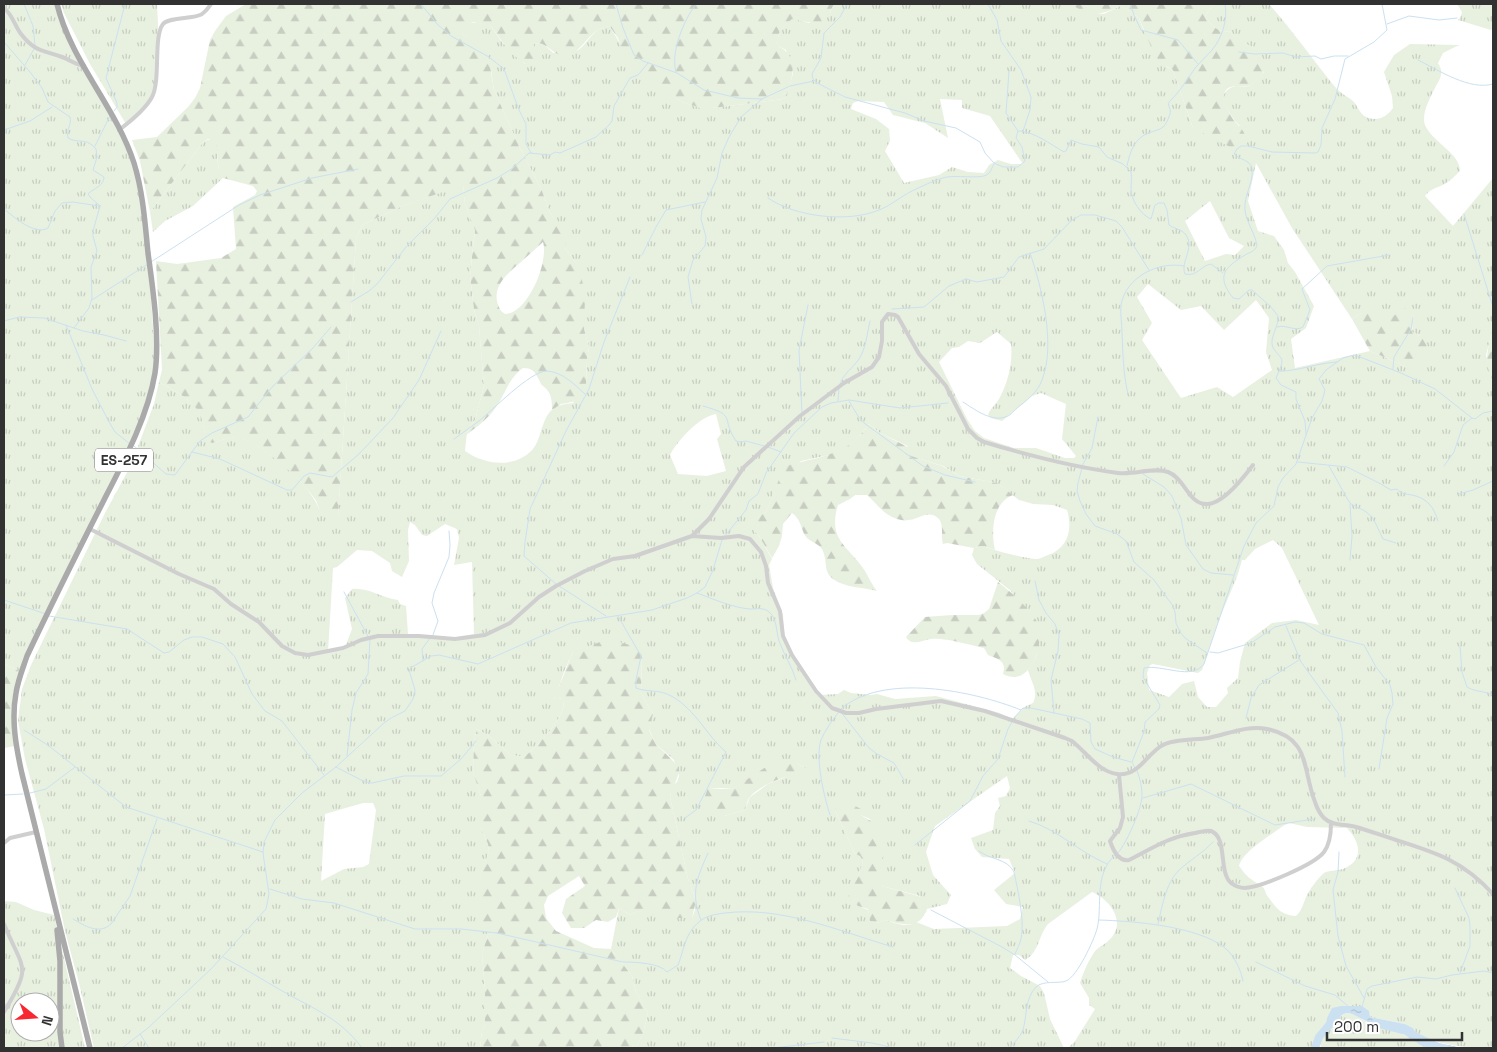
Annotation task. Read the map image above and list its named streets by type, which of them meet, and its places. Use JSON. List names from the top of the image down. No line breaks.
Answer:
{"streets":{"main road":["ES-257"]},"scale_bar":"200 m","north":"right"}
